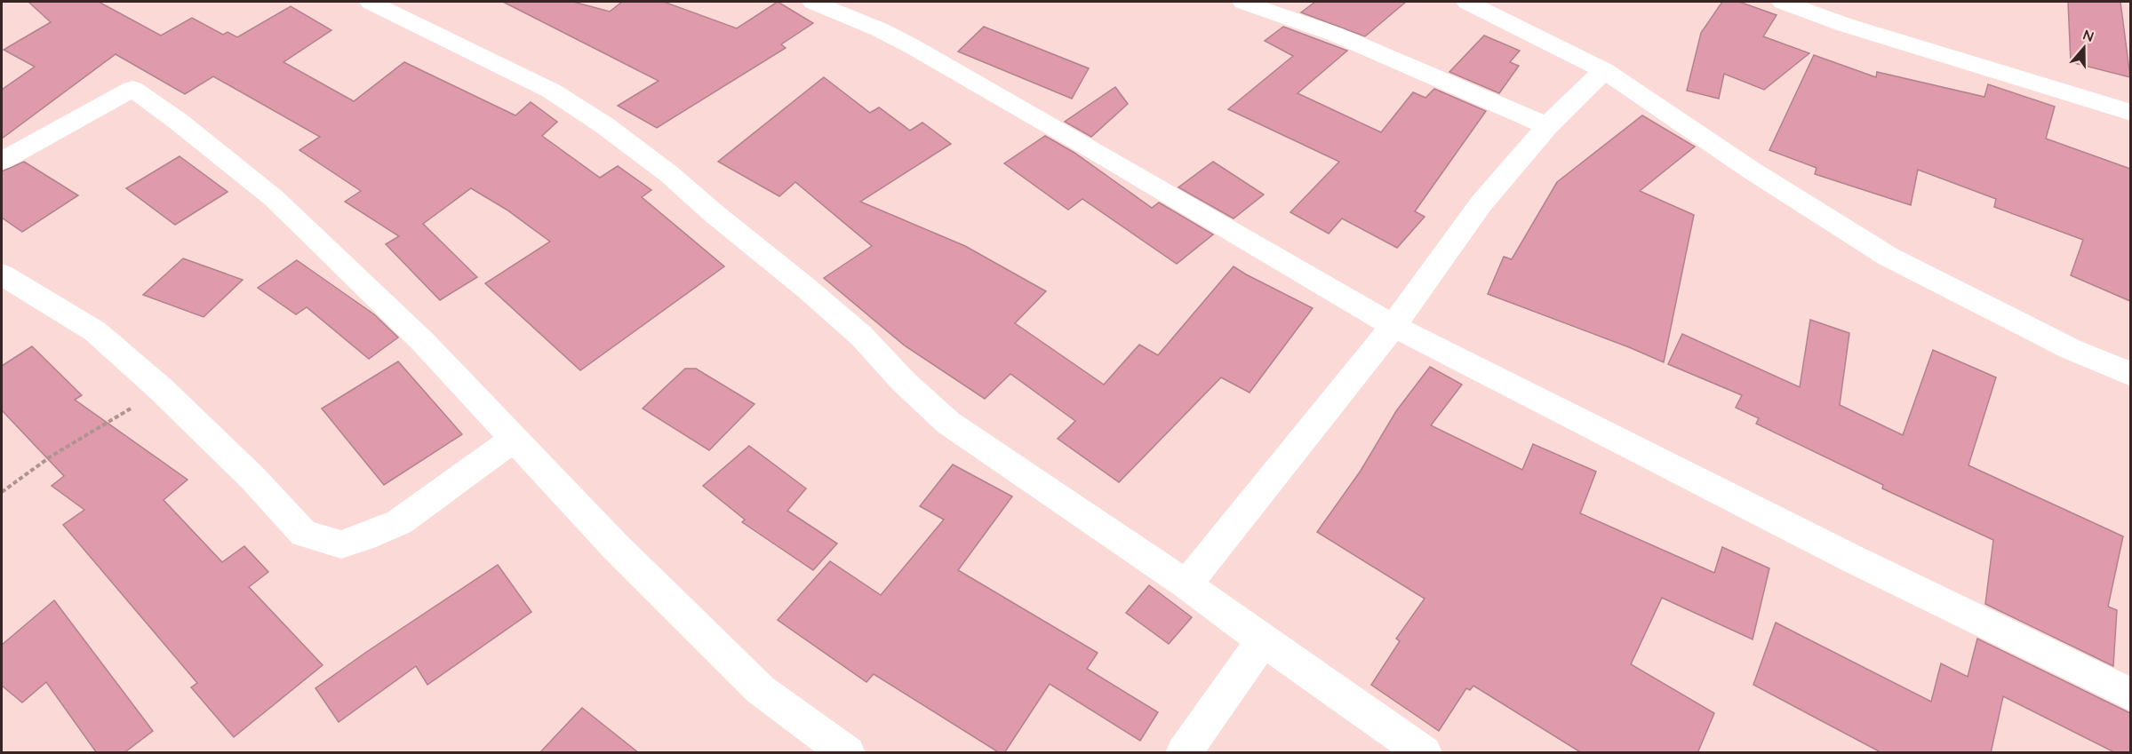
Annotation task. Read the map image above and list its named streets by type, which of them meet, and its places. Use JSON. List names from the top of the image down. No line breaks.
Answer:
{"north":"top"}
